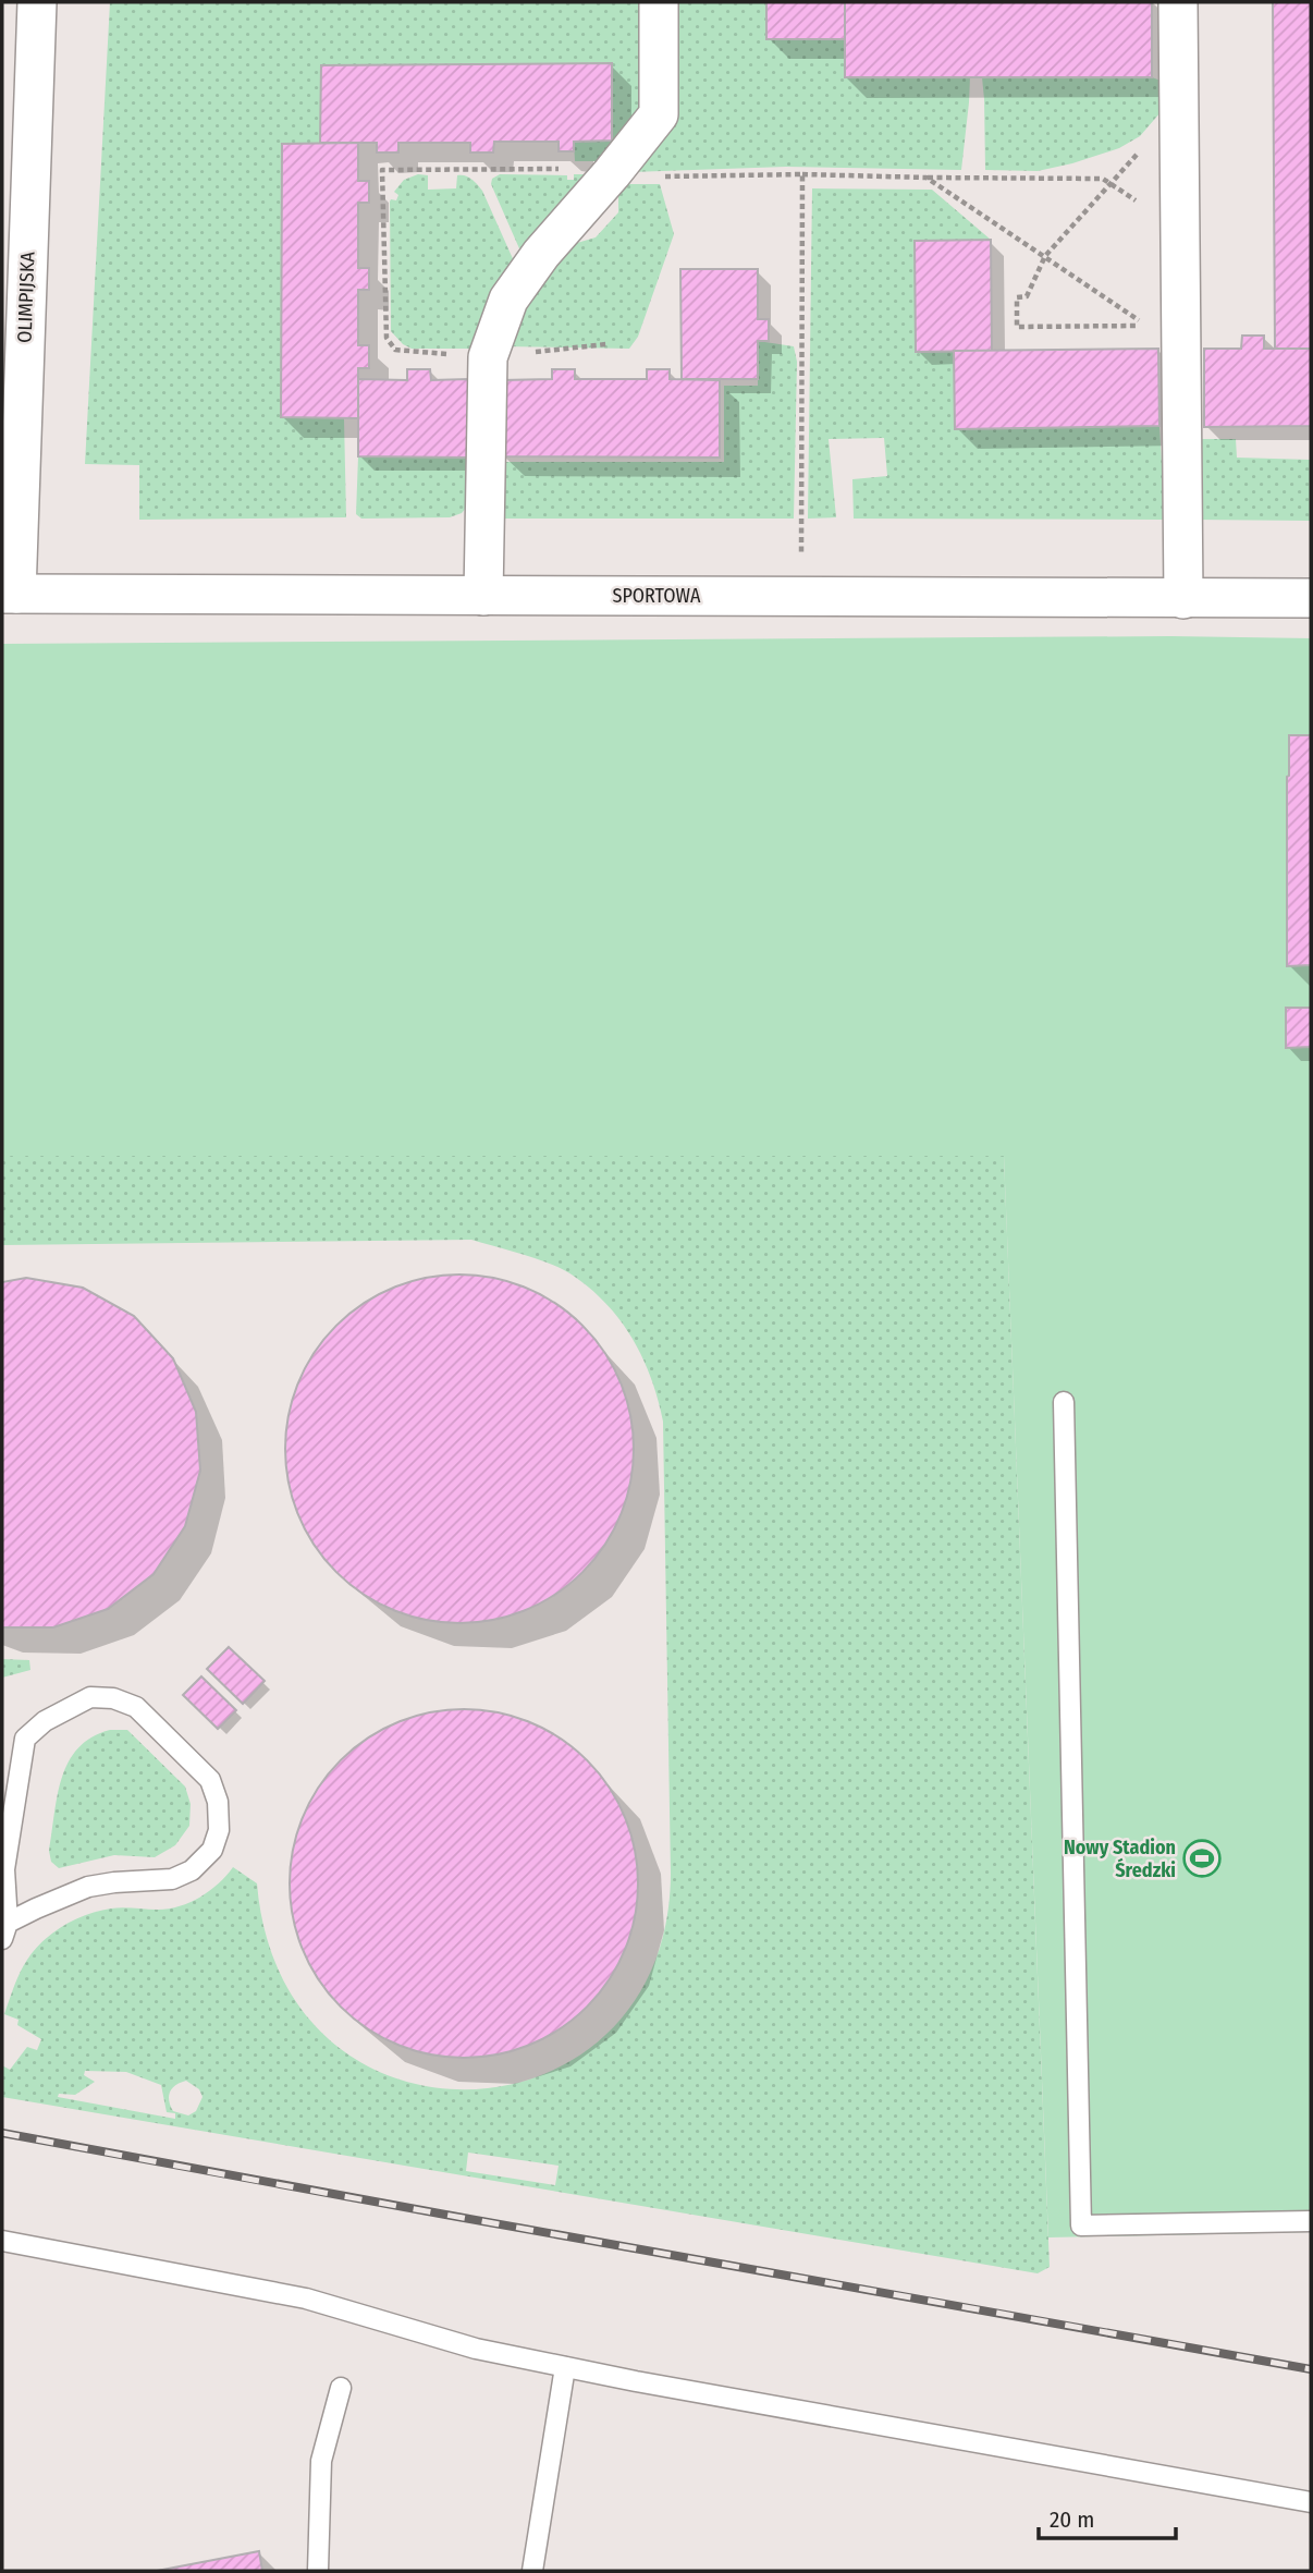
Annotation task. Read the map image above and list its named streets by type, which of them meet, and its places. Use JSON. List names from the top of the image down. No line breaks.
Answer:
{"streets":{"street":["OLIMPIJSKA","SPORTOWA"]},"crossings":[["OLIMPIJSKA","SPORTOWA"]],"places":{"sports":["Nowy Stadion Średzki"]},"scale_bar":"20 m"}
